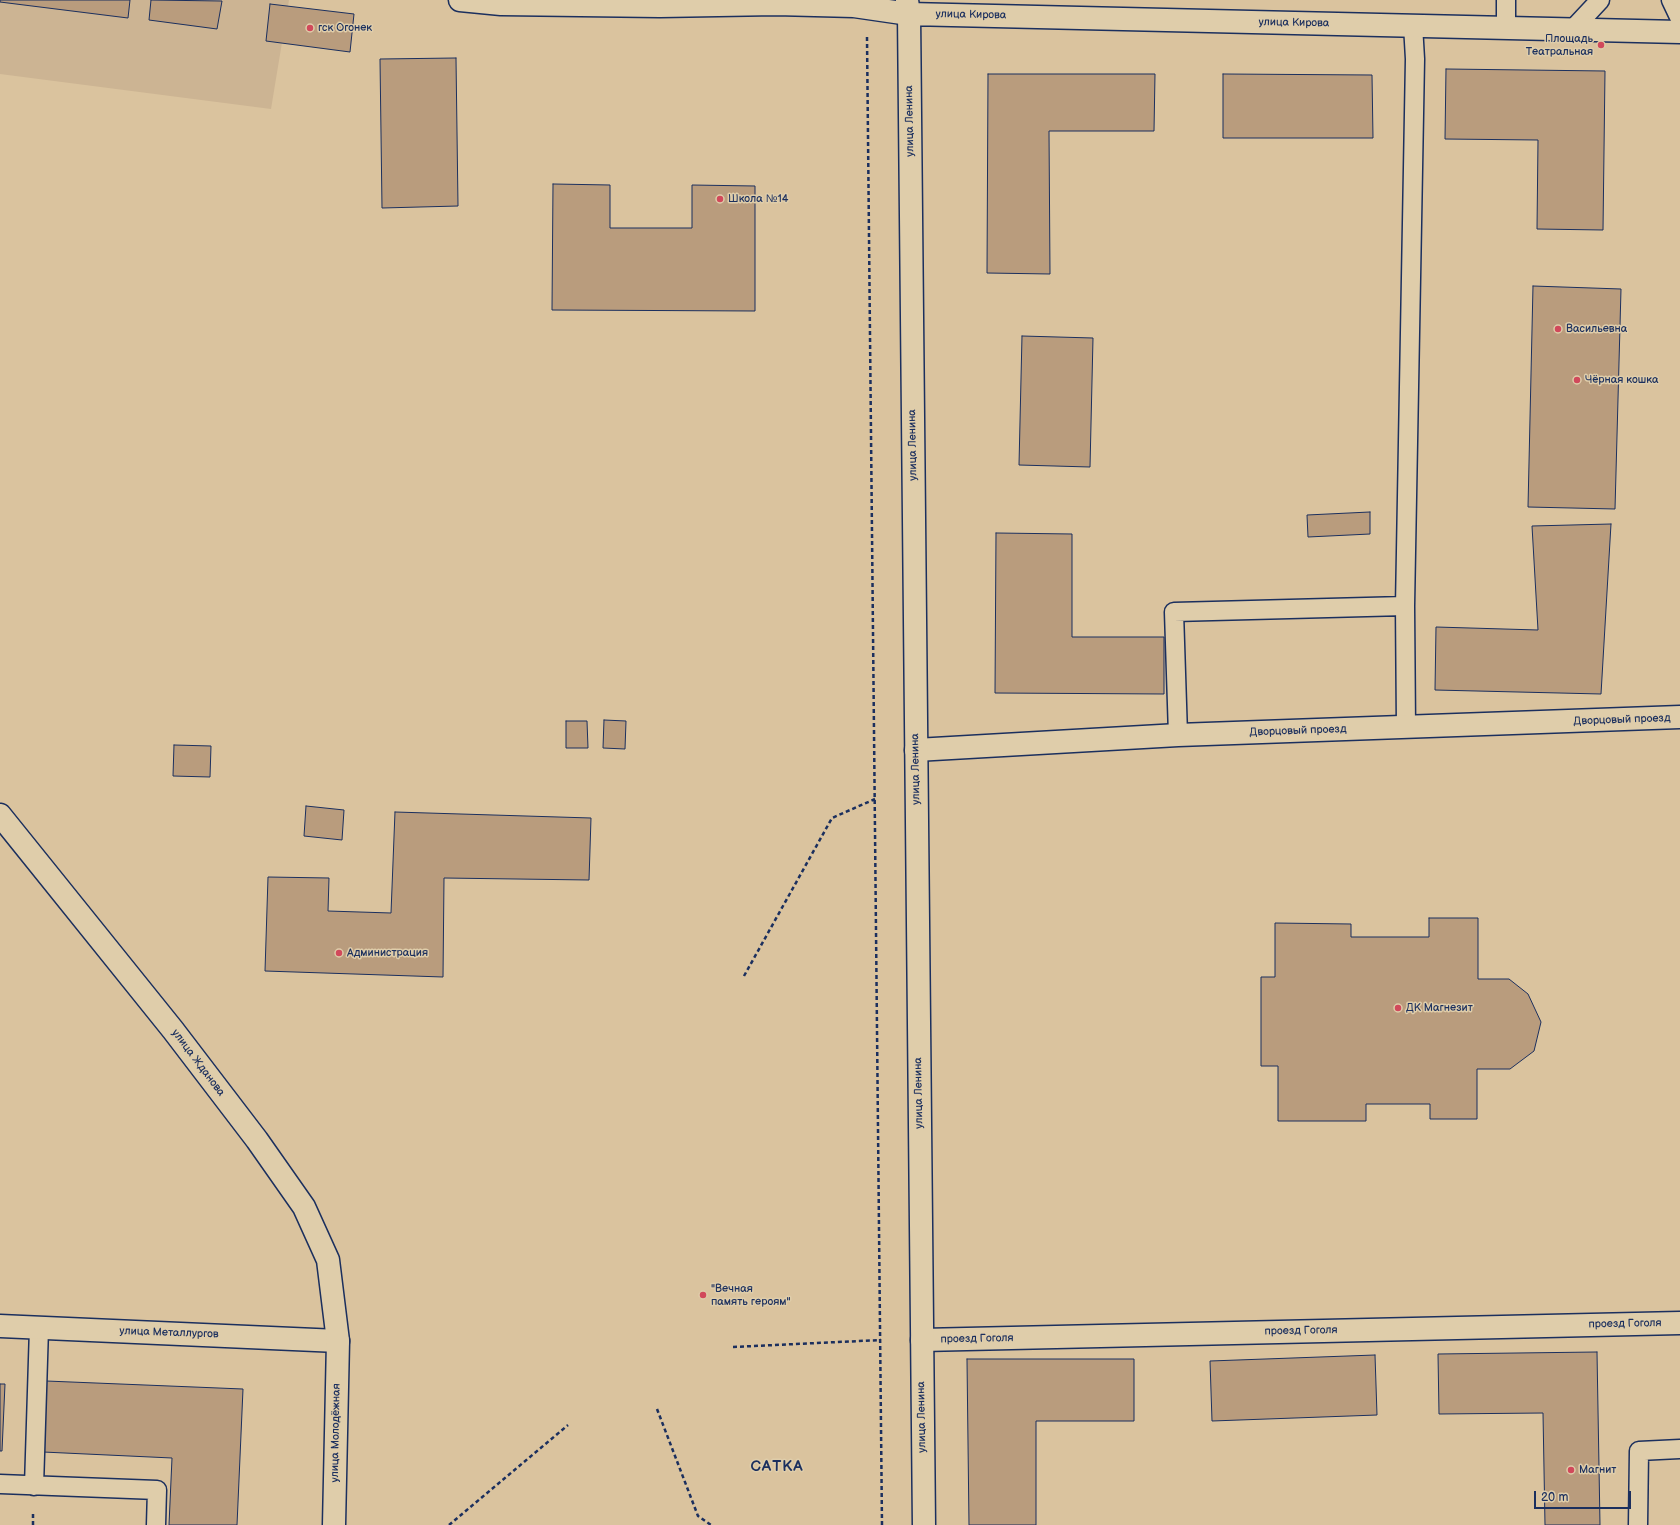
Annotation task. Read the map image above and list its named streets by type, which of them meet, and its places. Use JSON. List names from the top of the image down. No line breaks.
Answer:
{"streets":{"street":["улица Кирова","улица Ленина","Дворцовый проезд","улица Жданова","проезд Гоголя","улица Металлургов","улица Молодёжная"]},"crossings":[["улица Кирова","улица Ленина"],["улица Ленина","Дворцовый проезд"],["улица Ленина","проезд Гоголя"],["улица Жданова","улица Металлургов"],["улица Жданова","улица Молодёжная"],["улица Металлургов","улица Молодёжная"]],"districts":["САТКА"],"places":["гск Огонек","Площадь Театральная","Школа №14","Васильевна","Чёрная кошка","Администрация","ДК Магнезит","\"Вечная память героям\"","Магнит"],"scale_bar":"20 m"}
